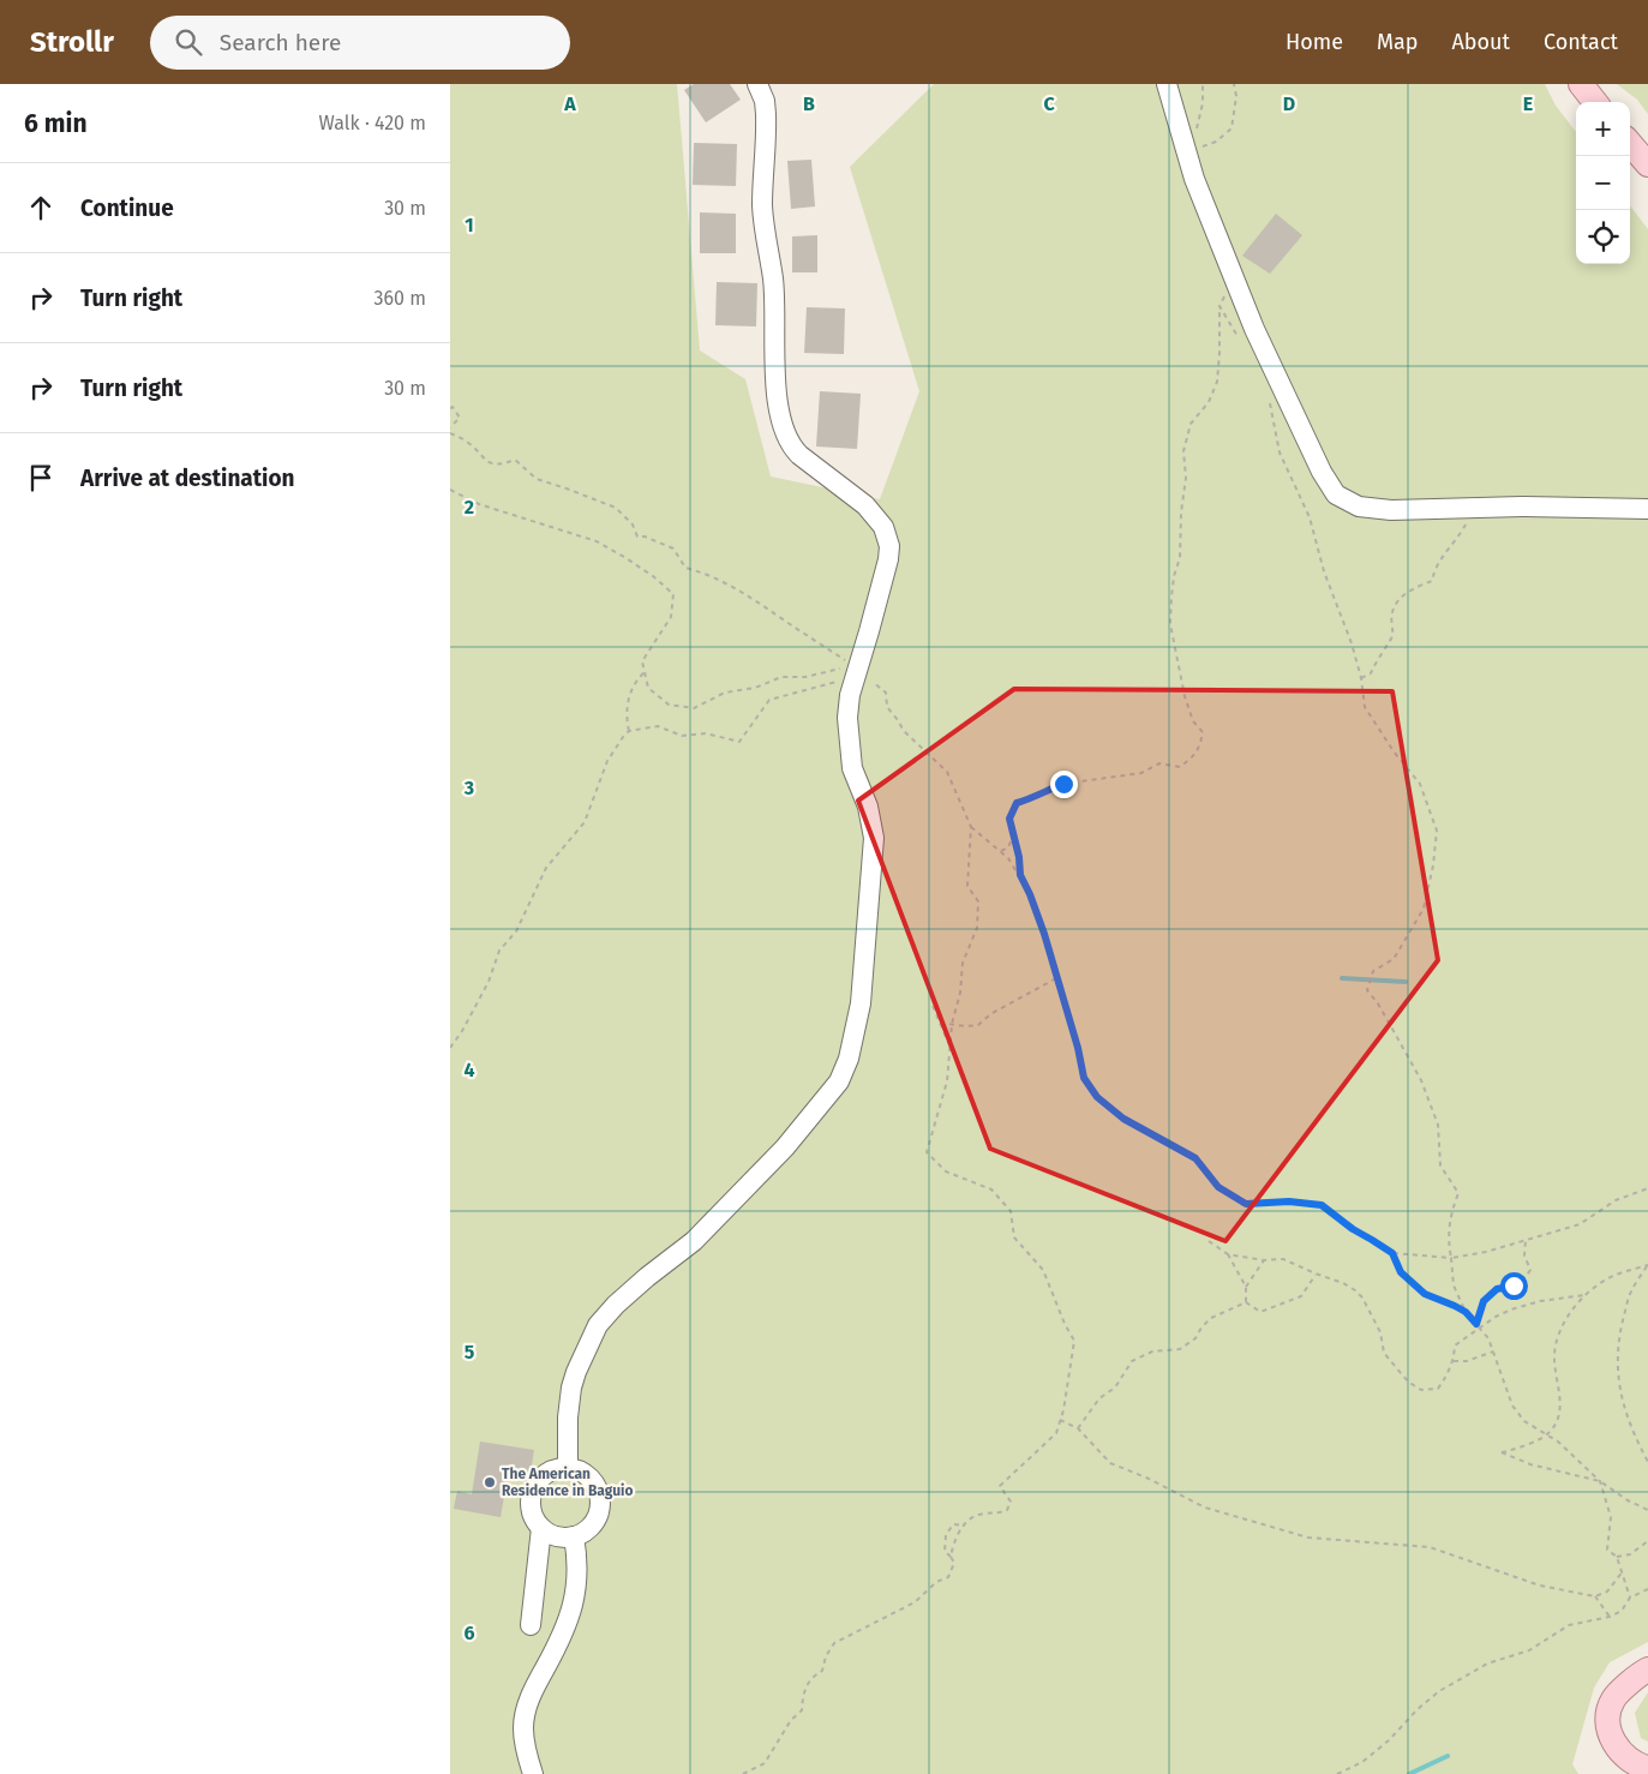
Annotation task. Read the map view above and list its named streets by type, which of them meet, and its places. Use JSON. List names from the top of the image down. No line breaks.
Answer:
{"places":["The American Residence in Baguio"],"page":{"header":"Strollr","search":"Search here","nav":["Home","Map","About","Contact"],"heading":["6 min","Walk · 420 m"],"map_buttons":["+","−"],"list":[["Continue","30 m"],["Turn right","360 m"],["Turn right","30 m"],"Arrive at destination"]},"grid":{"columns":["A","B","C","D","E"],"rows":["1","2","3","4","5","6"]}}
